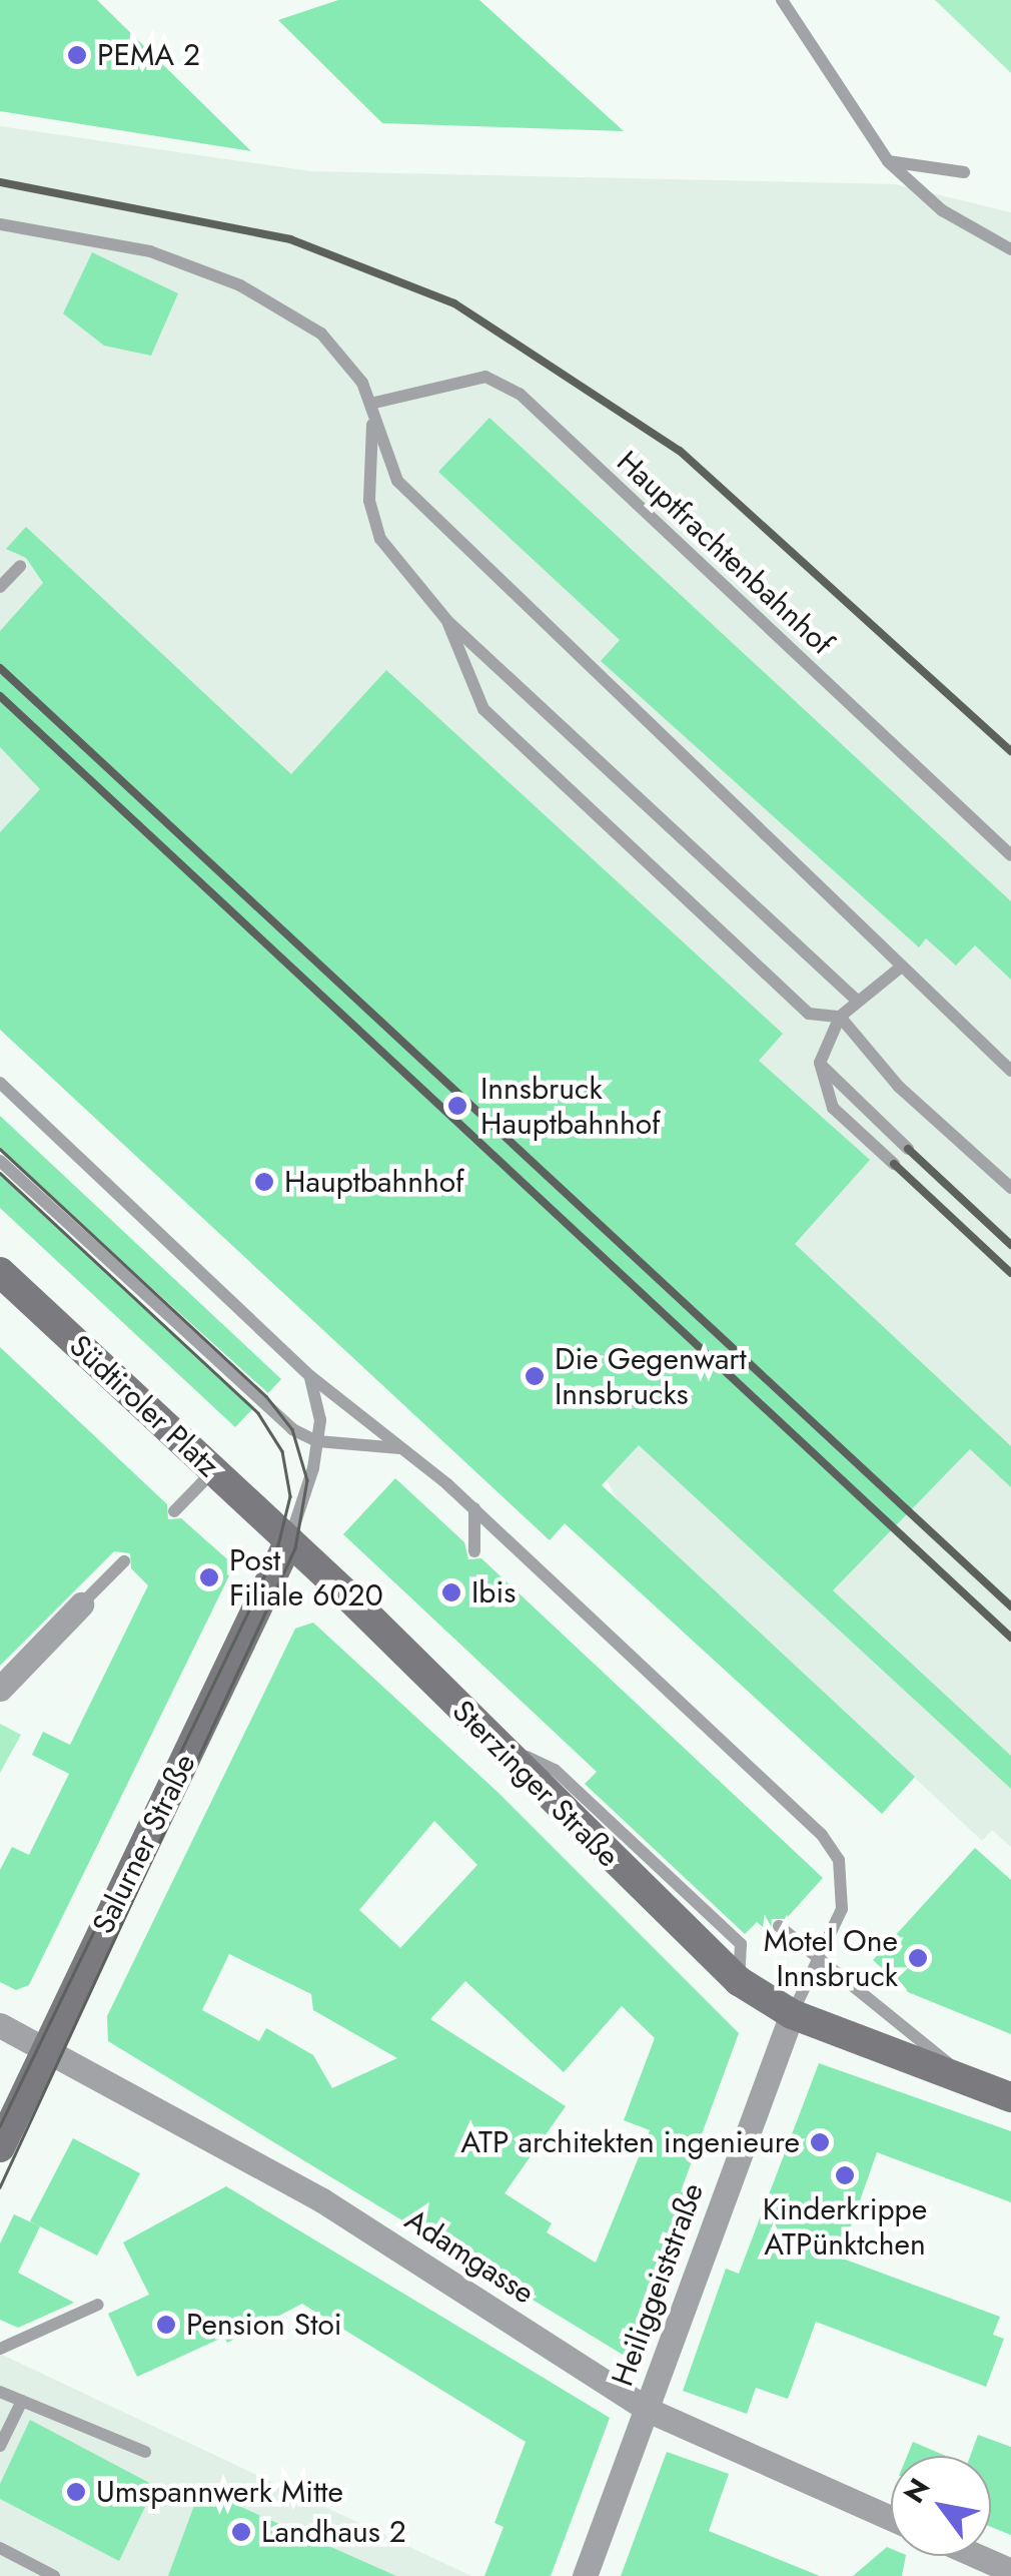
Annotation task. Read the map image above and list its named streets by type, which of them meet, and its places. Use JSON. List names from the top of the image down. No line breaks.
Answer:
{"streets":{"street":["Südtiroler Platz","Sterzinger Straße","Salurner Straße","Adamgasse","Heiliggeiststraße"],"lane":["Hauptfrachtenbahnhof"]},"crossings":[["Südtiroler Platz","Sterzinger Straße"],["Südtiroler Platz","Salurner Straße"],["Sterzinger Straße","Salurner Straße"],["Sterzinger Straße","Heiliggeiststraße"],["Salurner Straße","Adamgasse"],["Adamgasse","Heiliggeiststraße"]],"places":["PEMA 2","Innsbruck Hauptbahnhof","Hauptbahnhof","Die Gegenwart Innsbrucks","Post Filiale 6020","Ibis","Motel One Innsbruck","ATP architekten ingenieure","Kinderkrippe ATPünktchen","Pension Stoi","Umspannwerk Mitte","Landhaus 2"],"north":"top left"}
